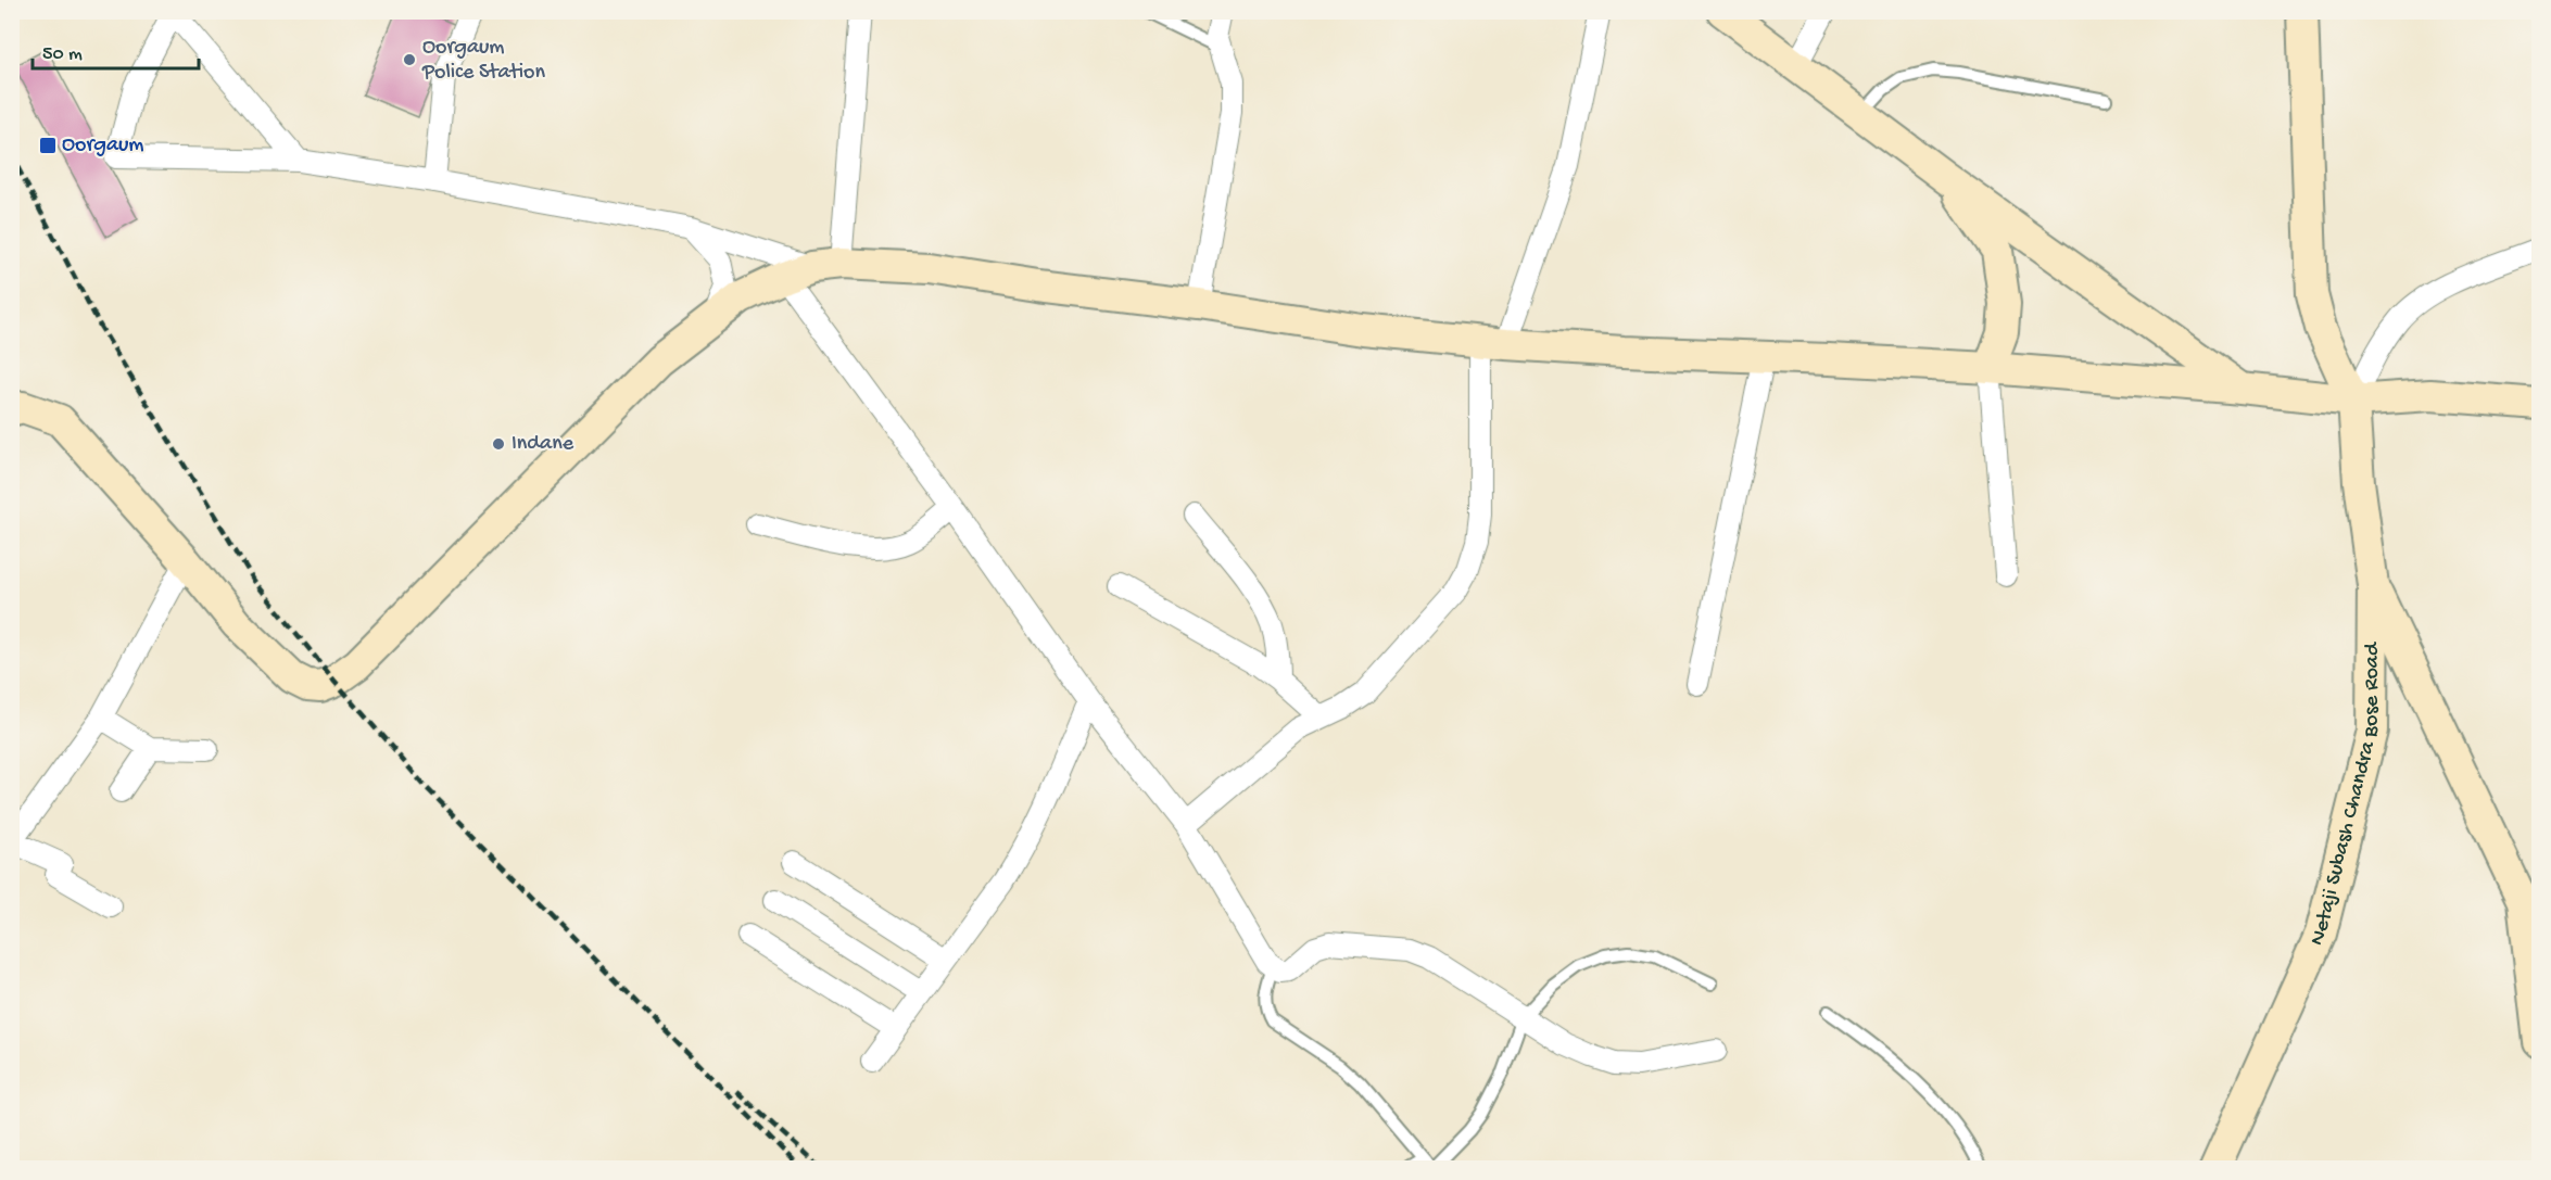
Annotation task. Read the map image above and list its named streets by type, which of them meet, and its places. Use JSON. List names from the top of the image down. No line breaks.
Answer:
{"streets":{"main road":["Netaji Subash Chandra Bose Road"]},"places":{"other":["Oorgaum Police Station","Indane"],"transit":["Oorgaum"]},"scale_bar":"50 m"}
